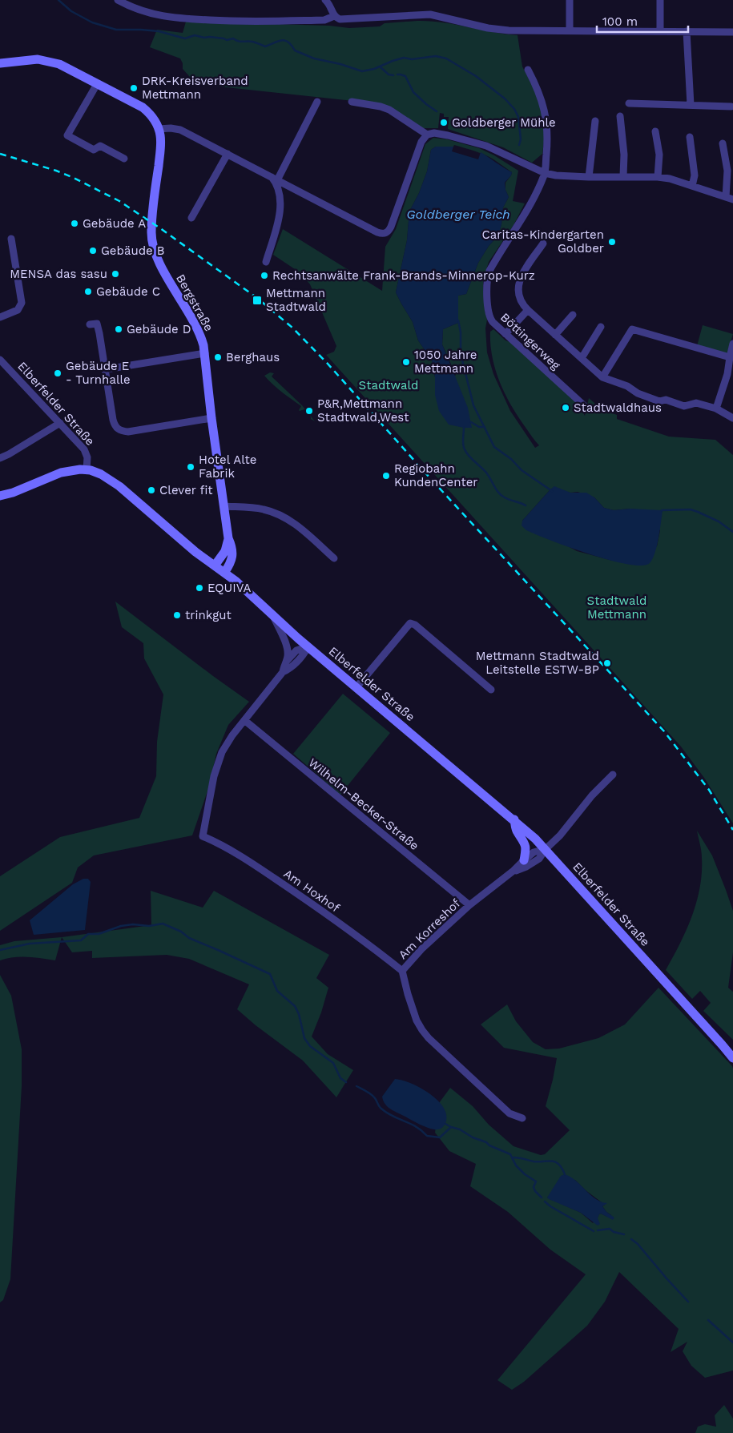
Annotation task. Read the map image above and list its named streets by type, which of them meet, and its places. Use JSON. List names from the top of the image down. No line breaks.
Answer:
{"streets":{"main road":["Bergstraße","Elberfelder Straße"],"street":["Böttingerweg","Wilhelm-Becker-Straße","Am Hoxhof","Am Korreshof"]},"crossings":[["Bergstraße","Elberfelder Straße"],["Elberfelder Straße","Am Korreshof"],["Wilhelm-Becker-Straße","Am Hoxhof"],["Wilhelm-Becker-Straße","Am Korreshof"],["Am Hoxhof","Am Korreshof"]],"water":["Goldberger Teich"],"parks":["Stadtwald","Stadtwald Mettmann"],"places":{"other":["DRK-Kreisverband Mettmann","Goldberger Mühle","Gebäude A","Caritas-Kindergarten Goldber","Gebäude B","MENSA das sasu","Rechtsanwälte Frank-Brands-Minnerop-Kurz","Gebäude C","Gebäude D","Berghaus","1050 Jahre Mettmann","Gebäude E - Turnhalle","Stadtwaldhaus","P&R,Mettmann Stadtwald,West","Hotel Alte Fabrik","Regiobahn KundenCenter","Clever fit","EQUIVA","trinkgut","Mettmann Stadtwald Leitstelle ESTW-BP"],"transit":["Mettmann Stadtwald"]},"scale_bar":"100 m"}
